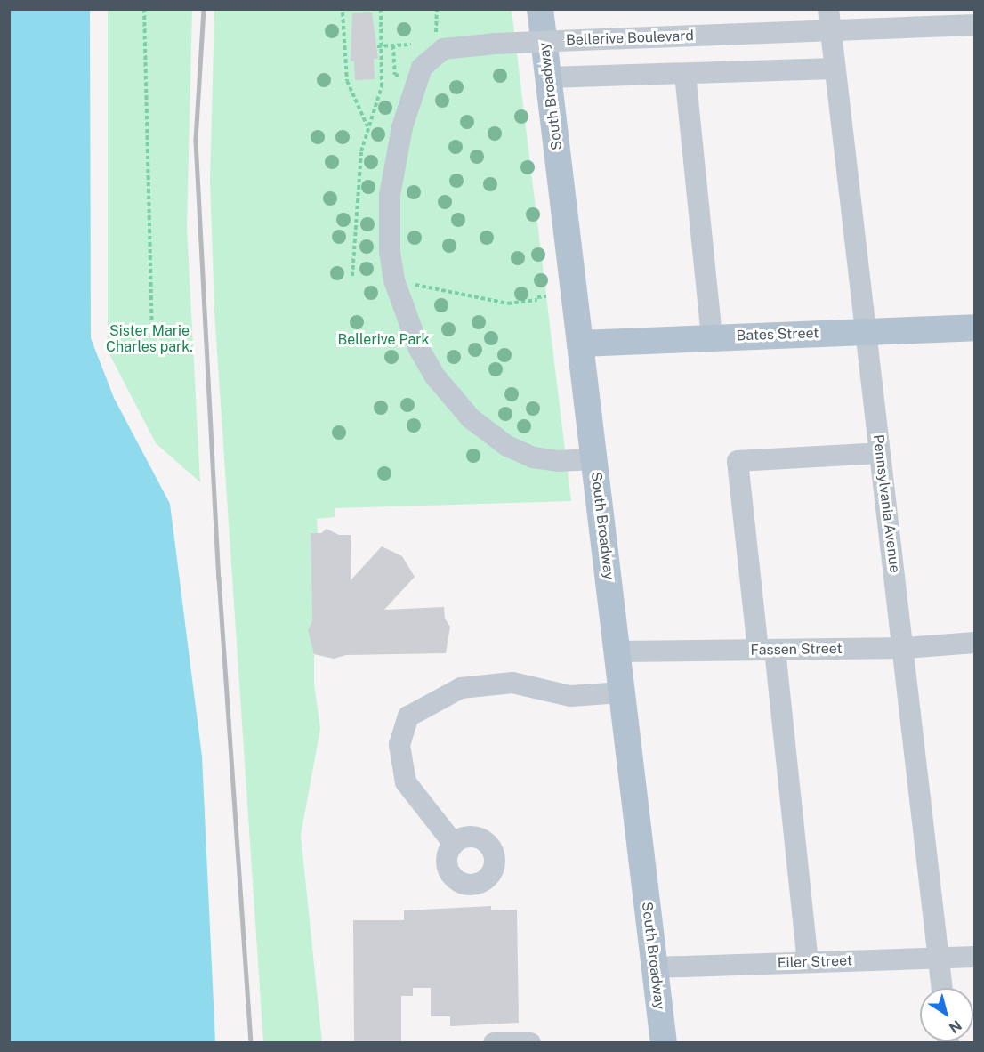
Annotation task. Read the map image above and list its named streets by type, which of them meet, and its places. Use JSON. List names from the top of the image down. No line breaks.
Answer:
{"streets":{"main road":["South Broadway","Bates Street"],"street":["Bellerive Boulevard","Pennsylvania Avenue","Fassen Street","Eiler Street"]},"crossings":[["Bellerive Boulevard","South Broadway"],["Bellerive Boulevard","Pennsylvania Avenue"],["South Broadway","Bates Street"],["South Broadway","Fassen Street"],["South Broadway","Eiler Street"],["Bates Street","Pennsylvania Avenue"],["Pennsylvania Avenue","Fassen Street"],["Pennsylvania Avenue","Eiler Street"]],"parks":["Sister Marie Charles park.","Bellerive Park"],"north":"bottom right"}
